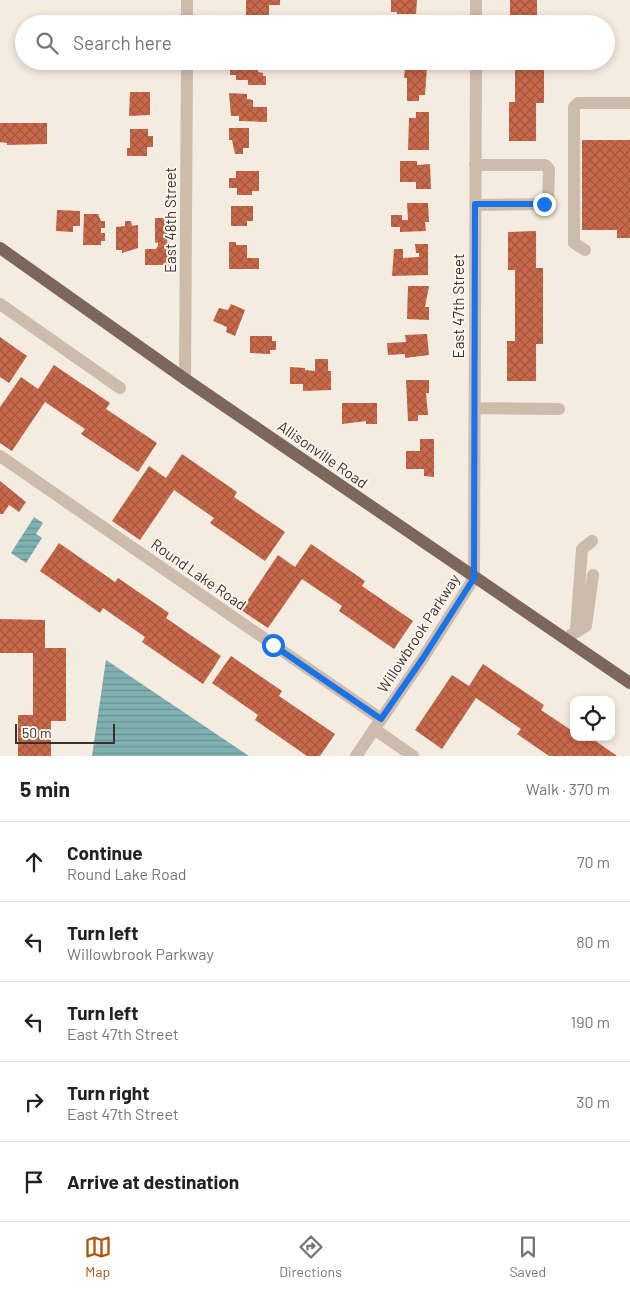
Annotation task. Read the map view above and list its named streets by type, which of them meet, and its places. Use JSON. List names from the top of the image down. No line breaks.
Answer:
{"streets":{"main road":["Allisonville Road"],"street":["East 48th Street","East 47th Street","Round Lake Road","Willowbrook Parkway"]},"crossings":[["East 48th Street","Allisonville Road"],["East 47th Street","Allisonville Road"],["East 47th Street","Willowbrook Parkway"],["Allisonville Road","Willowbrook Parkway"],["Round Lake Road","Willowbrook Parkway"]],"scale_bar":"50 m","page":{"search":"Search here","scale":"50 m","heading":["5 min","Walk · 370 m"],"list":[["Continue","Round Lake Road","70 m"],["Turn left","Willowbrook Parkway","80 m"],["Turn left","East 47th Street","190 m"],["Turn right","East 47th Street","30 m"],"Arrive at destination"],"nav":["Map","Directions","Saved"]}}
